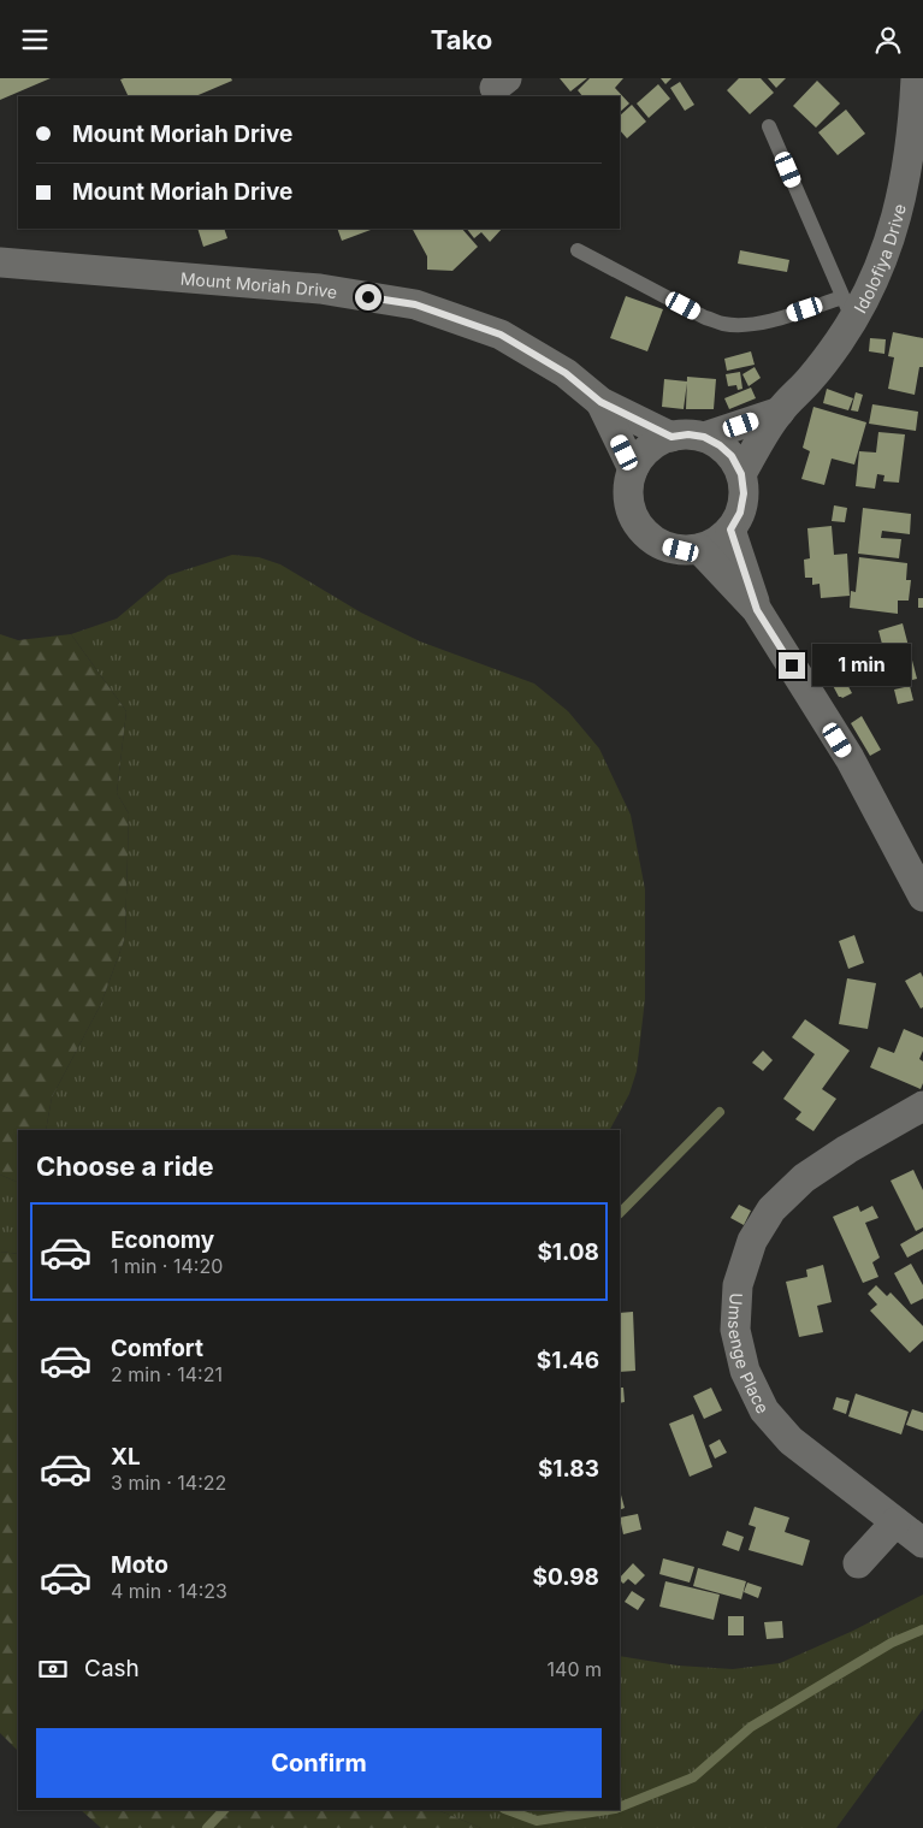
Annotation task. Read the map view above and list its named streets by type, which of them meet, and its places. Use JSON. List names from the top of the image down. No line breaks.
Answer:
{"streets":{"street":["Idolofiya Drive","Mount Moriah Drive","Umsenge Place"]},"crossings":[["Idolofiya Drive","Mount Moriah Drive"]],"page":{"header":"Tako","banner":["Mount Moriah Drive","Mount Moriah Drive"],"bubble":"1 min","heading":"Choose a ride","list":[{"name":"Economy","note":"1 min · 14:20","value":"$1.08"},{"name":"Comfort","note":"2 min · 14:21","value":"$1.46"},{"name":"XL","note":"3 min · 14:22","value":"$1.83"},{"name":"Moto","note":"4 min · 14:23","value":"$0.98"}],"pay":["Cash","140 m"],"buttons":"Confirm"}}
